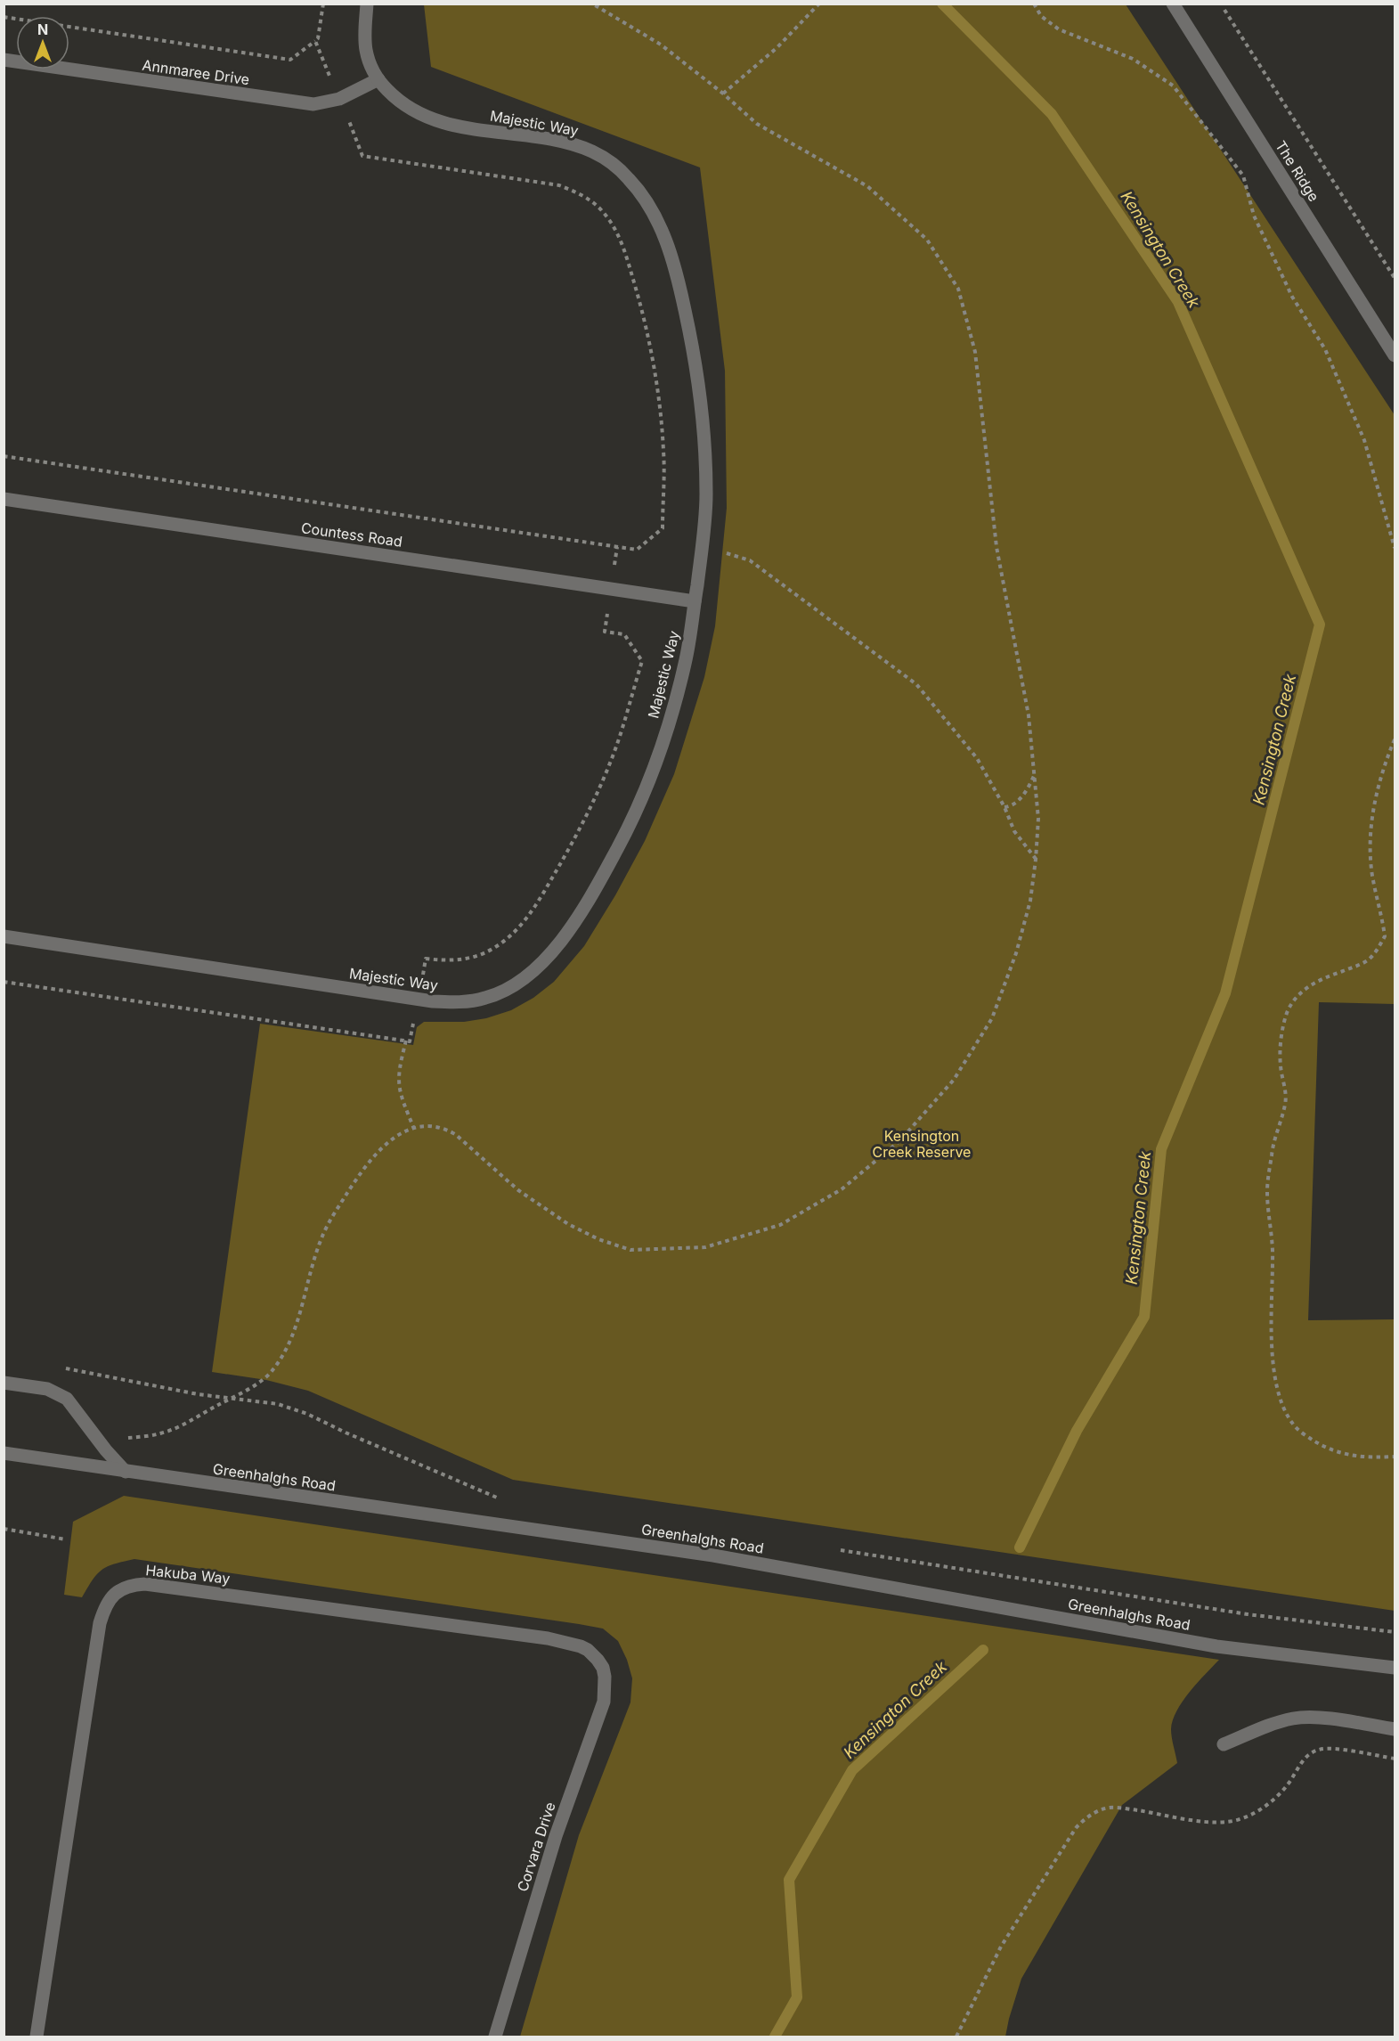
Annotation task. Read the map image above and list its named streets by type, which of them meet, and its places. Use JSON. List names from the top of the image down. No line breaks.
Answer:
{"streets":{"street":["Annmaree Drive","Majestic Way","The Ridge","Countess Road","Greenhalghs Road","Hakuba Way","Corvara Drive"]},"crossings":[["Annmaree Drive","Majestic Way"],["Majestic Way","Countess Road"],["Hakuba Way","Corvara Drive"]],"water":["Kensington Creek"],"parks":["Kensington Creek Reserve"],"north":"top"}
